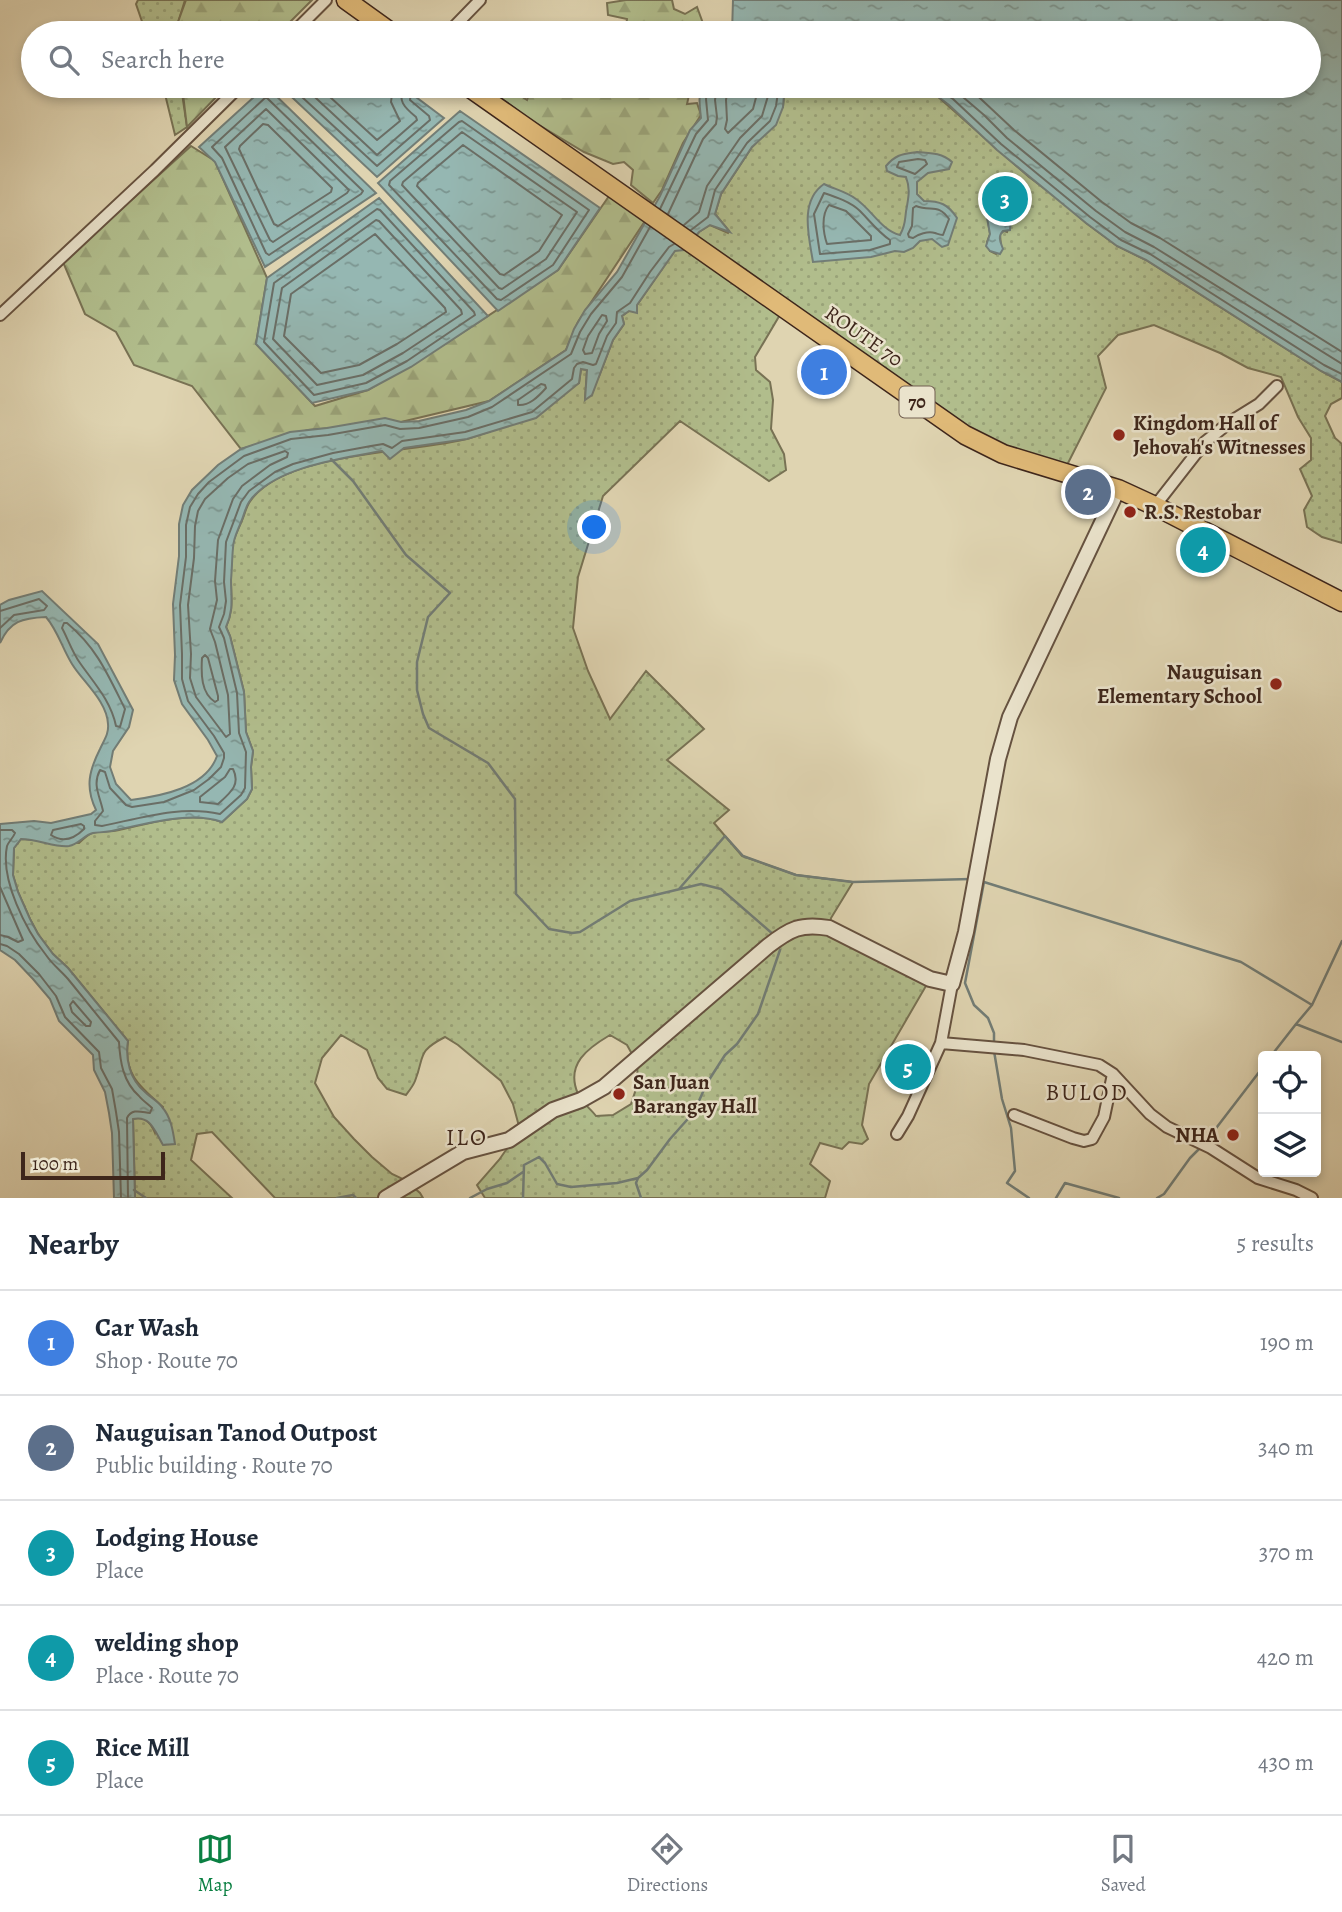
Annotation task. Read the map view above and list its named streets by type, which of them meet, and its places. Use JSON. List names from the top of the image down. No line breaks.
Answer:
{"streets":{"highway":["ROUTE 70","70"]},"districts":["BULOD","ILO"],"places":["Kingdom Hall of Jehovah's Witnesses","R.S. Restobar","Nauguisan Elementary School","San Juan Barangay Hall","NHA"],"scale_bar":"100 m","page":{"search":"Search here","pins":["3","1","2","4","5"],"scale":"100 m","heading":["Nearby","5 results"],"list":[{"mark":"1","name":"Car Wash","note":"Shop · Route 70","value":"190 m"},{"mark":"2","name":"Nauguisan Tanod Outpost","note":"Public building · Route 70","value":"340 m"},{"mark":"3","name":"Lodging House","note":"Place","value":"370 m"},{"mark":"4","name":"welding shop","note":"Place · Route 70","value":"420 m"},{"mark":"5","name":"Rice Mill","note":"Place","value":"430 m"}],"nav":["Map","Directions","Saved"]}}
